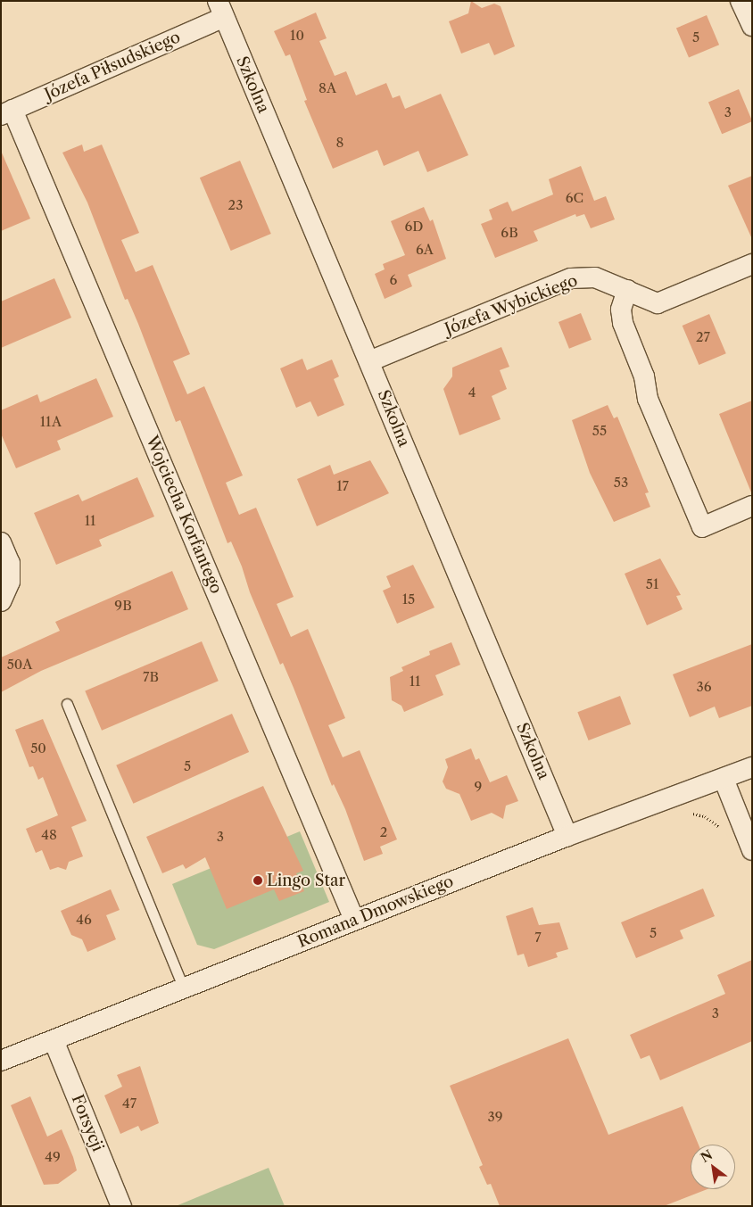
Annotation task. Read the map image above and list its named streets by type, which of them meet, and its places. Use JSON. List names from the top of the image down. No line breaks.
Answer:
{"streets":{"street":["Józefa Piłsudskiego","Szkolna","Józefa Wybickiego","Wojciecha Korfantego","Romana Dmowskiego","Forsycji"]},"crossings":[["Józefa Piłsudskiego","Szkolna"],["Józefa Piłsudskiego","Wojciecha Korfantego"],["Szkolna","Józefa Wybickiego"],["Szkolna","Romana Dmowskiego"],["Wojciecha Korfantego","Romana Dmowskiego"],["Romana Dmowskiego","Forsycji"]],"places":["Lingo Star"],"house_numbers":["10","5","8A","3","8","6C","23","6D","6B","6A","6","27","4","11A","55","53","17","11","51","15","9B","50A","7B","11","36","50","5","9","2","48","3","46","5","7","3","47","39","49"],"north":"top left"}
